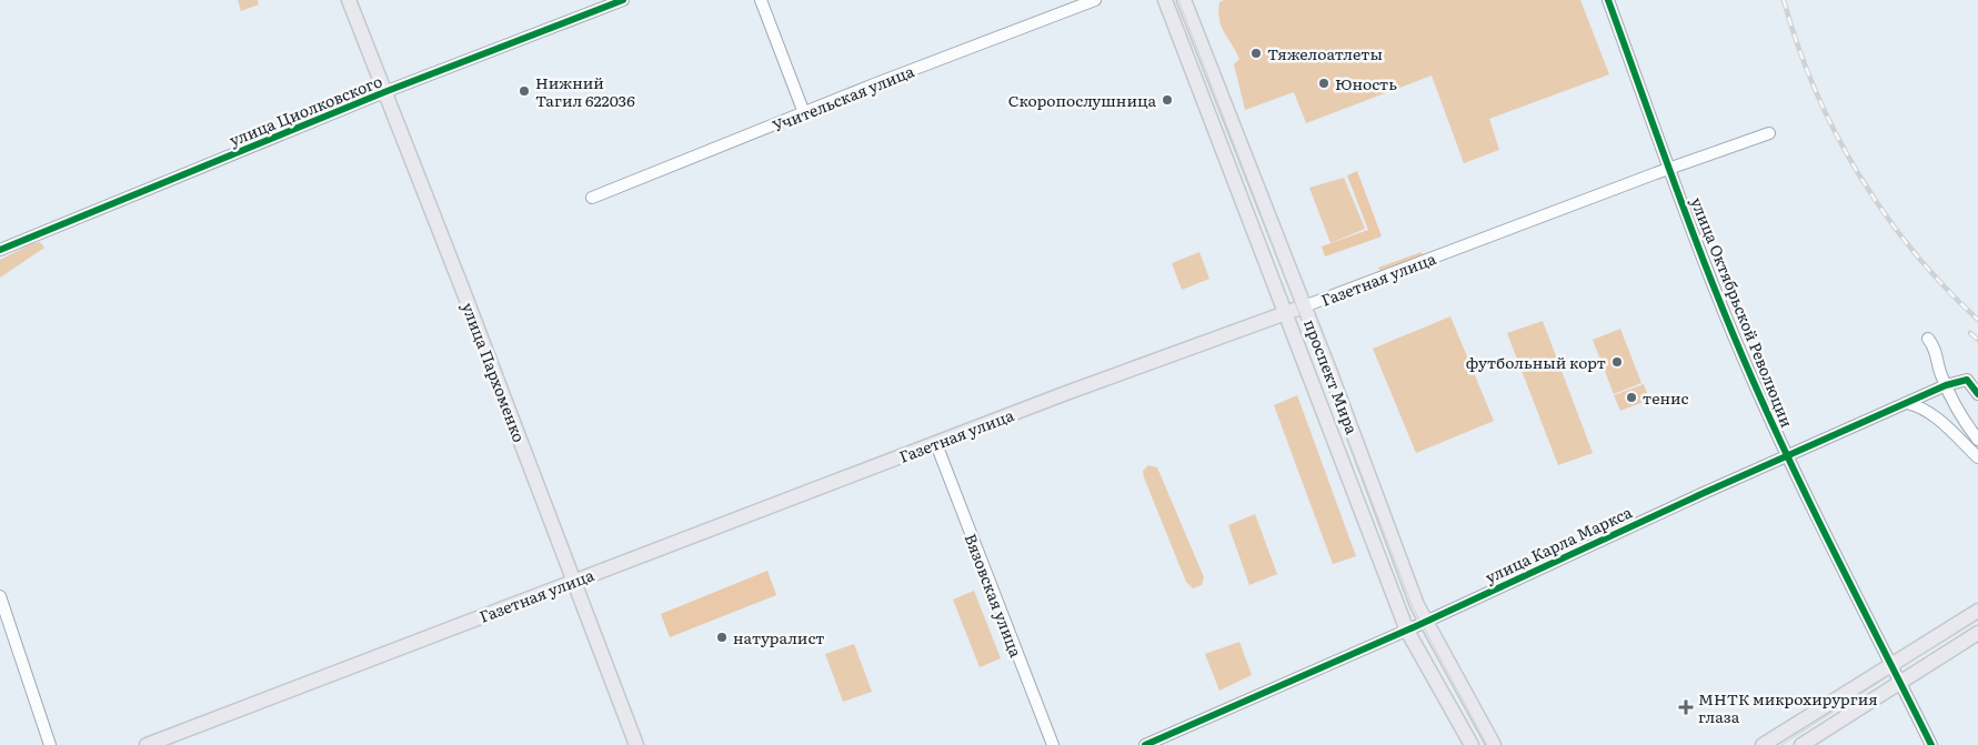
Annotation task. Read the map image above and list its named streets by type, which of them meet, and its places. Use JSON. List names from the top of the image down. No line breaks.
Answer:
{"streets":{"main road":["Газетная улица","улица Пархоменко","проспект Мира"],"street":["Учительская улица","улица Циолковского","улица Октябрьской Революции","улица Карла Маркса","Вязовская улица"]},"crossings":[["улица Циолковского","улица Пархоменко"],["Газетная улица","улица Октябрьской Революции"],["Газетная улица","улица Пархоменко"],["Газетная улица","проспект Мира"],["Газетная улица","Вязовская улица"],["улица Октябрьской Революции","улица Карла Маркса"],["проспект Мира","улица Карла Маркса"]],"places":{"other":["Тяжелоатлеты","Юность","Нижний Тагил 622036","Скоропослушница","футбольный корт","тенис","натуралист"],"health":["МНТК микрохирургия глаза"]}}
